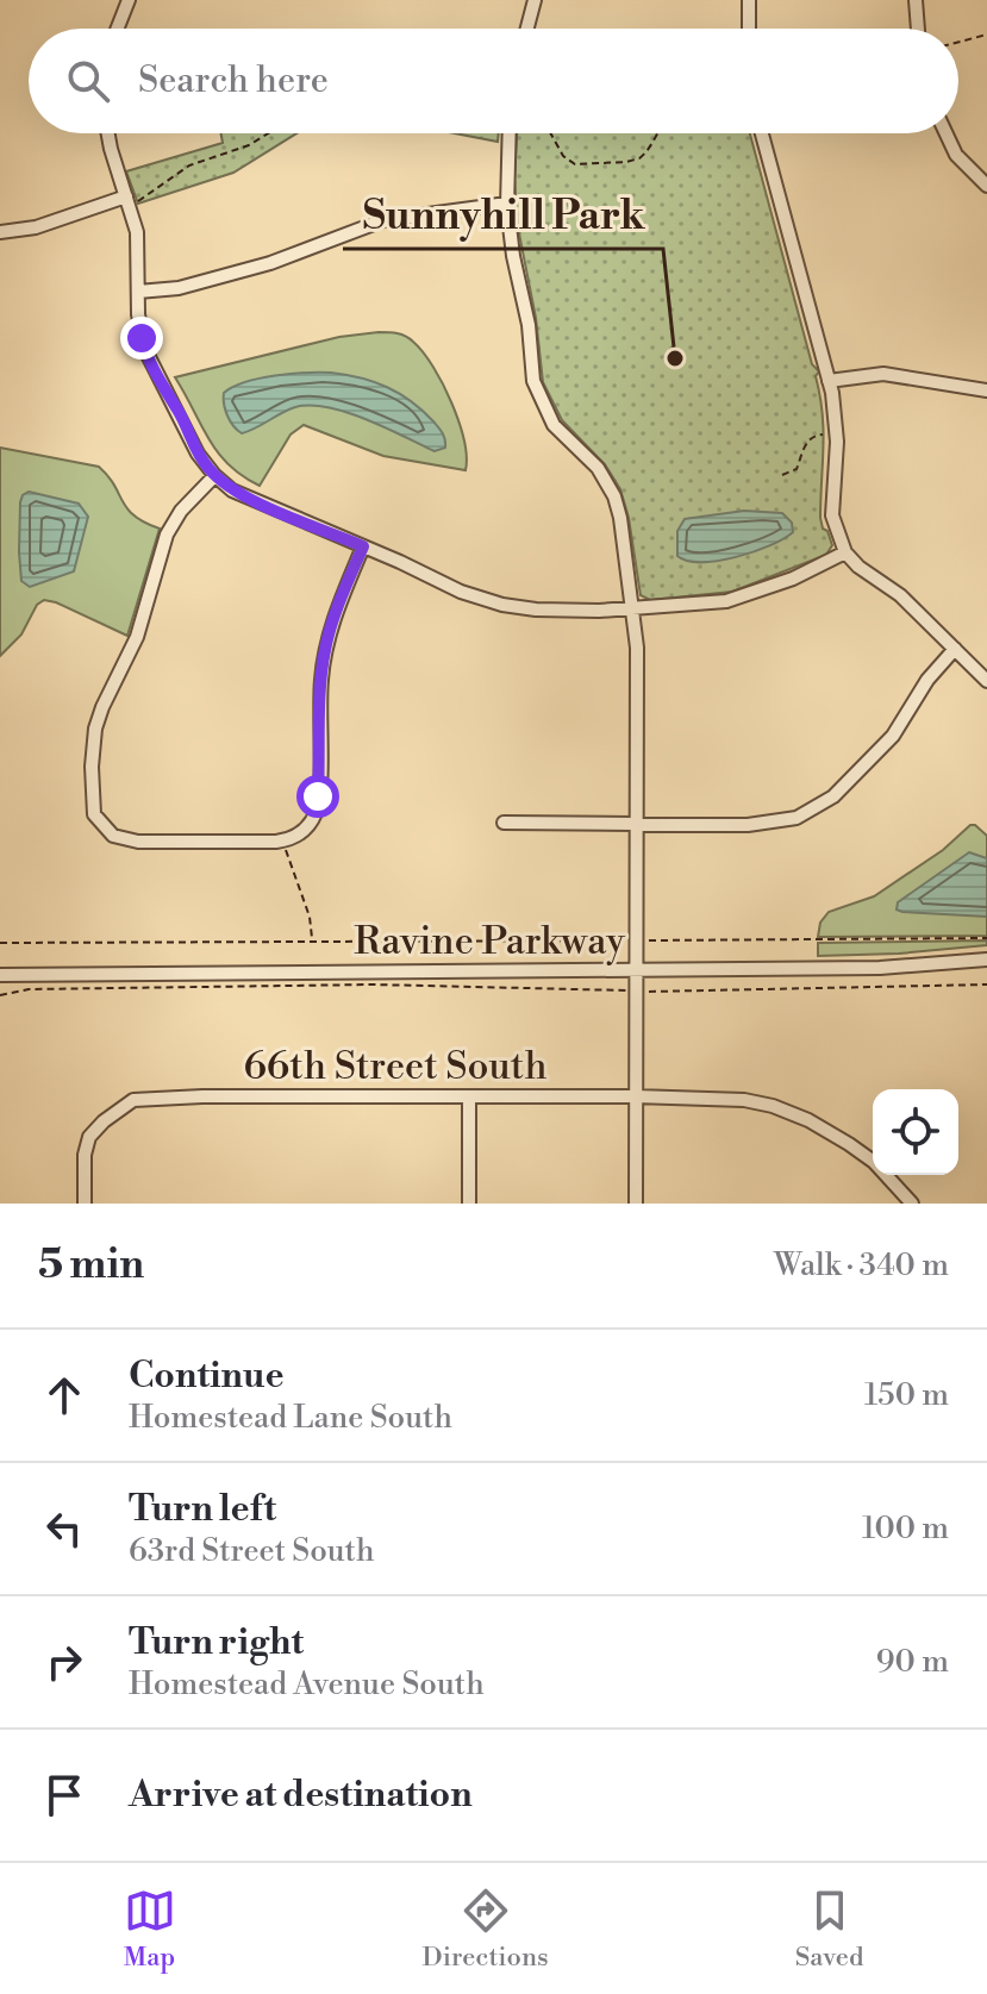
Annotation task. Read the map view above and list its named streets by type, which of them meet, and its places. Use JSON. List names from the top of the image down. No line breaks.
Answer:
{"streets":{"street":["Ravine Parkway","66th Street South"]},"places":["Sunnyhill Park"],"page":{"search":"Search here","heading":["5 min","Walk · 340 m"],"list":[["Continue","Homestead Lane South","150 m"],["Turn left","63rd Street South","100 m"],["Turn right","Homestead Avenue South","90 m"],"Arrive at destination"],"nav":["Map","Directions","Saved"]}}
